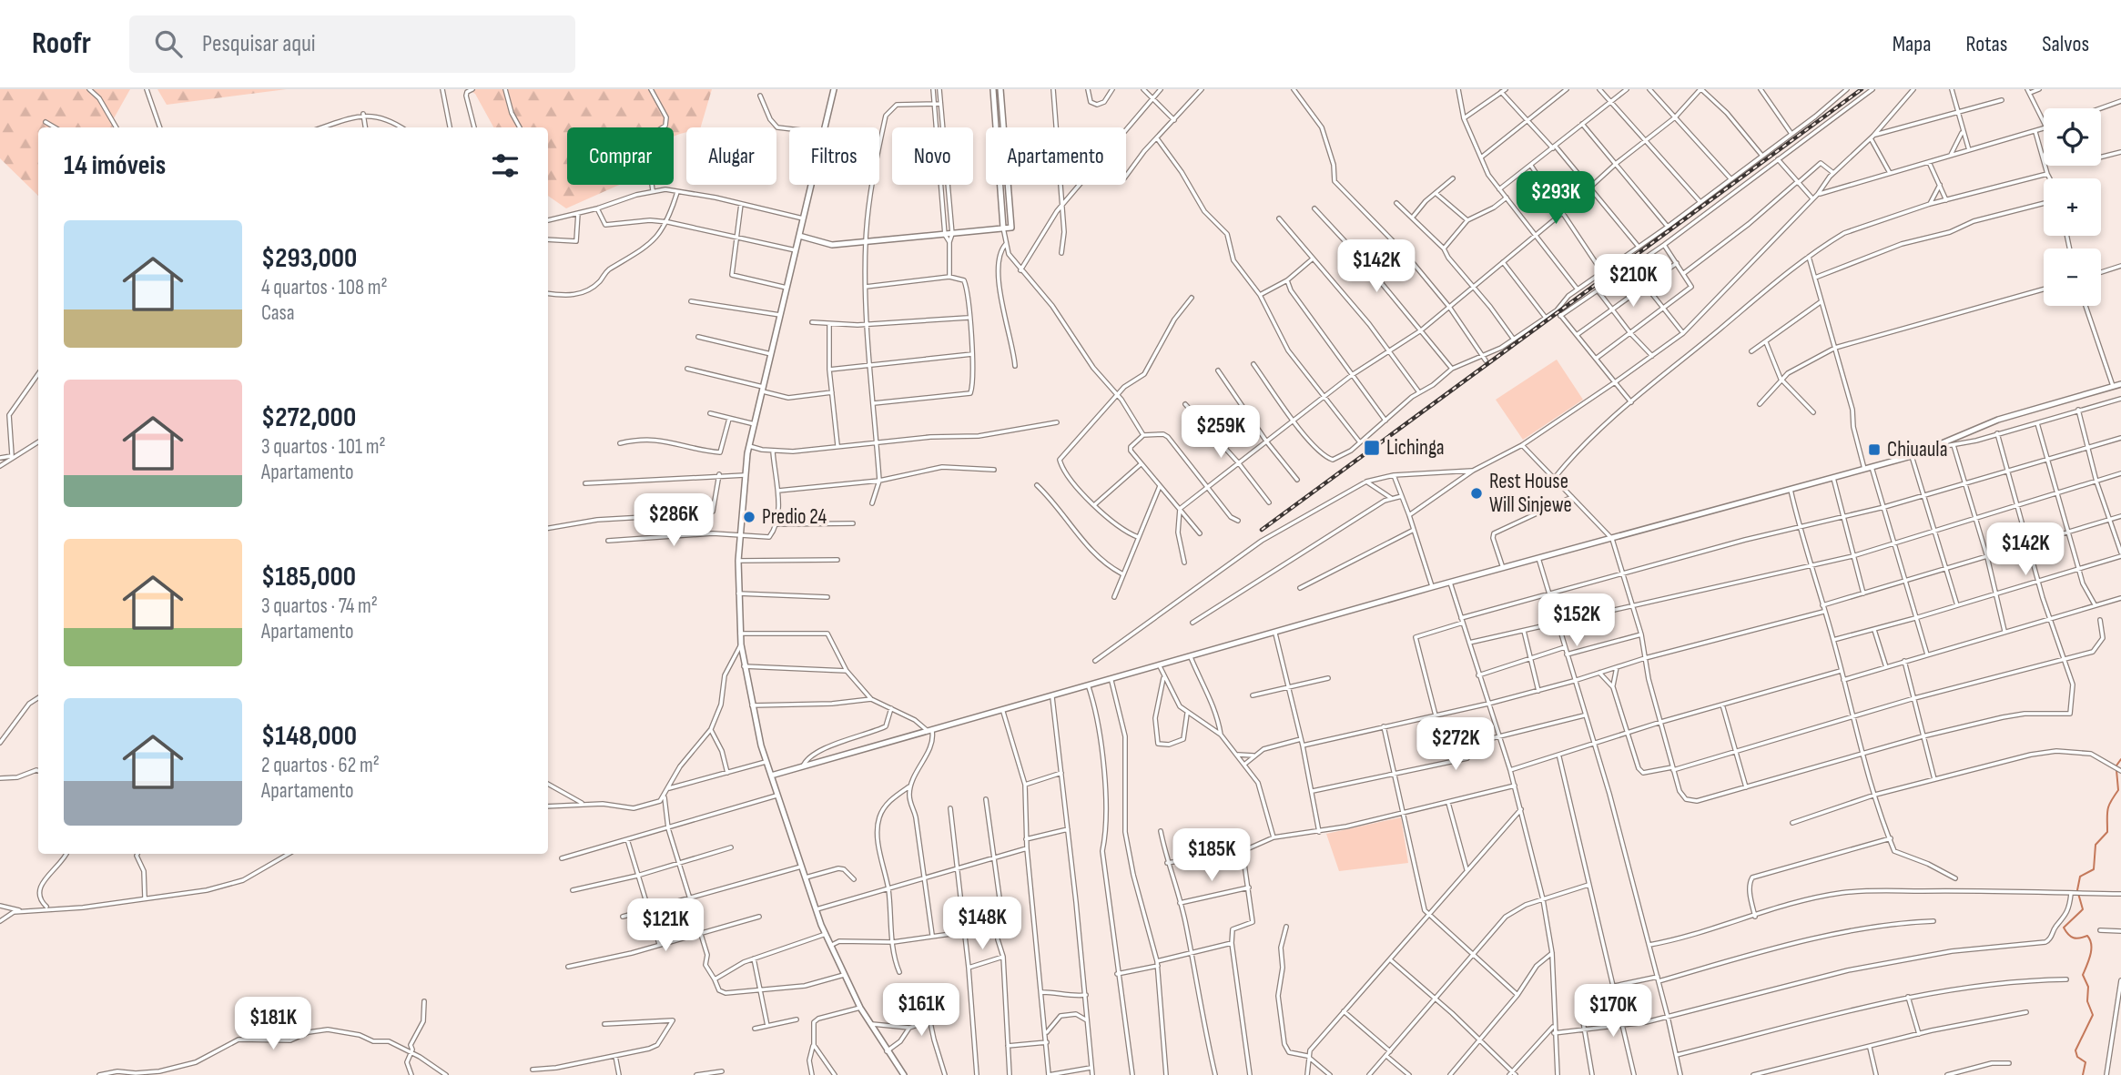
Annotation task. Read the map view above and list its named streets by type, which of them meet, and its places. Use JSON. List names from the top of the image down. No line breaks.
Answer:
{"places":{"transit":["Lichinga","Chiuaula"],"other":["Rest House Will Sinjewe","Predio 24"]},"page":{"header":"Roofr","search":"Pesquisar aqui","nav":["Mapa","Rotas","Salvos"],"map_buttons":["+","−"],"chip":["Comprar","Alugar","Filtros","Novo","Apartamento"],"heading":"14 imóveis","price":["$293K","$142K","$210K","$259K","$286K","$142K","$152K","$272K","$185K","$148K","$121K","$161K","$170K","$181K"],"list":[{"name":"$293,000","note":"4 quartos · 108 m² · Casa"},{"name":"$272,000","note":"3 quartos · 101 m² · Apartamento"},{"name":"$185,000","note":"3 quartos · 74 m² · Apartamento"},{"name":"$148,000","note":"2 quartos · 62 m² · Apartamento"}]}}
